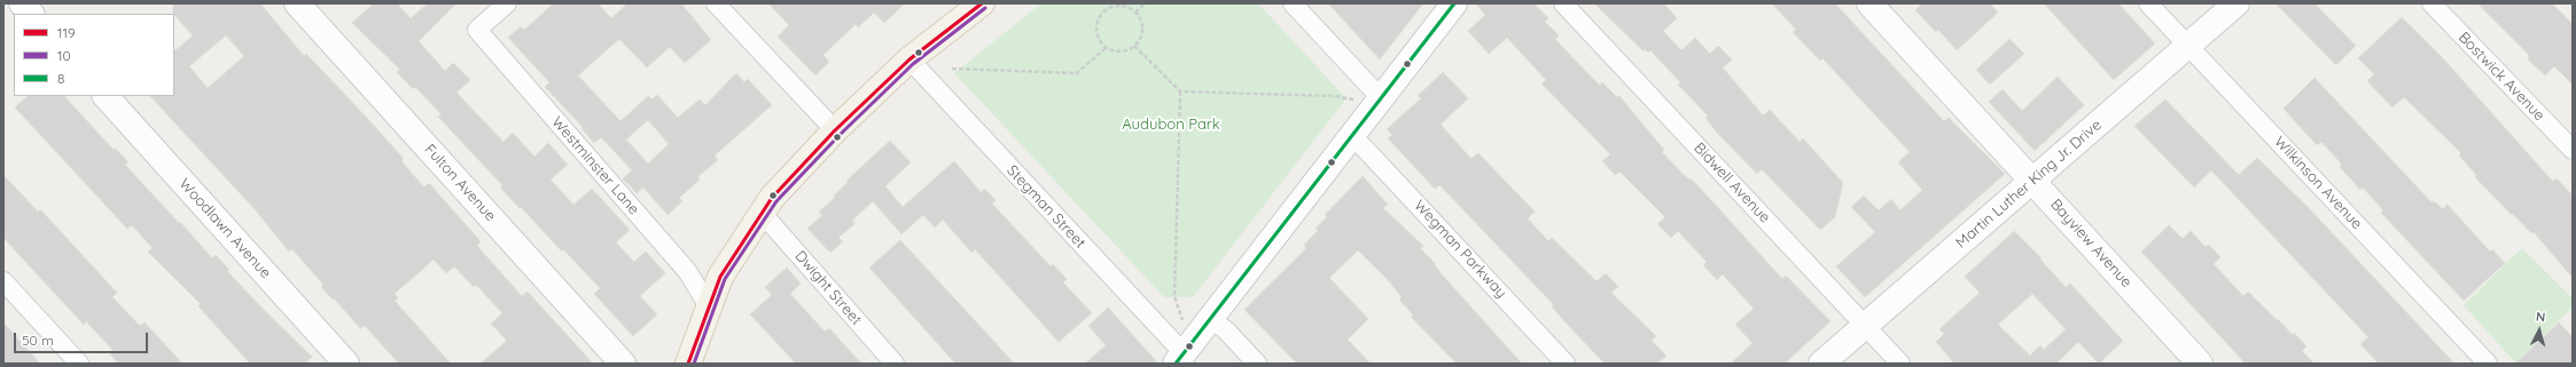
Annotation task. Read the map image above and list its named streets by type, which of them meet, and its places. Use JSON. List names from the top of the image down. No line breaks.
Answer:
{"streets":{"street":["Bostwick Avenue","Westminster Lane","Fulton Avenue","Bidwell Avenue","Wilkinson Avenue","Martin Luther King Jr. Drive","Stegman Street","Woodlawn Avenue","Bayview Avenue","Wegman Parkway","Dwight Street"]},"crossings":[["Bidwell Avenue","Martin Luther King Jr. Drive"],["Wilkinson Avenue","Martin Luther King Jr. Drive"],["Martin Luther King Jr. Drive","Bayview Avenue"]],"parks":["Audubon Park"],"lines":["transit line 119","transit line 8","transit line 10"],"legend":["119","10","8"],"scale_bar":"50 m","north":"top"}
